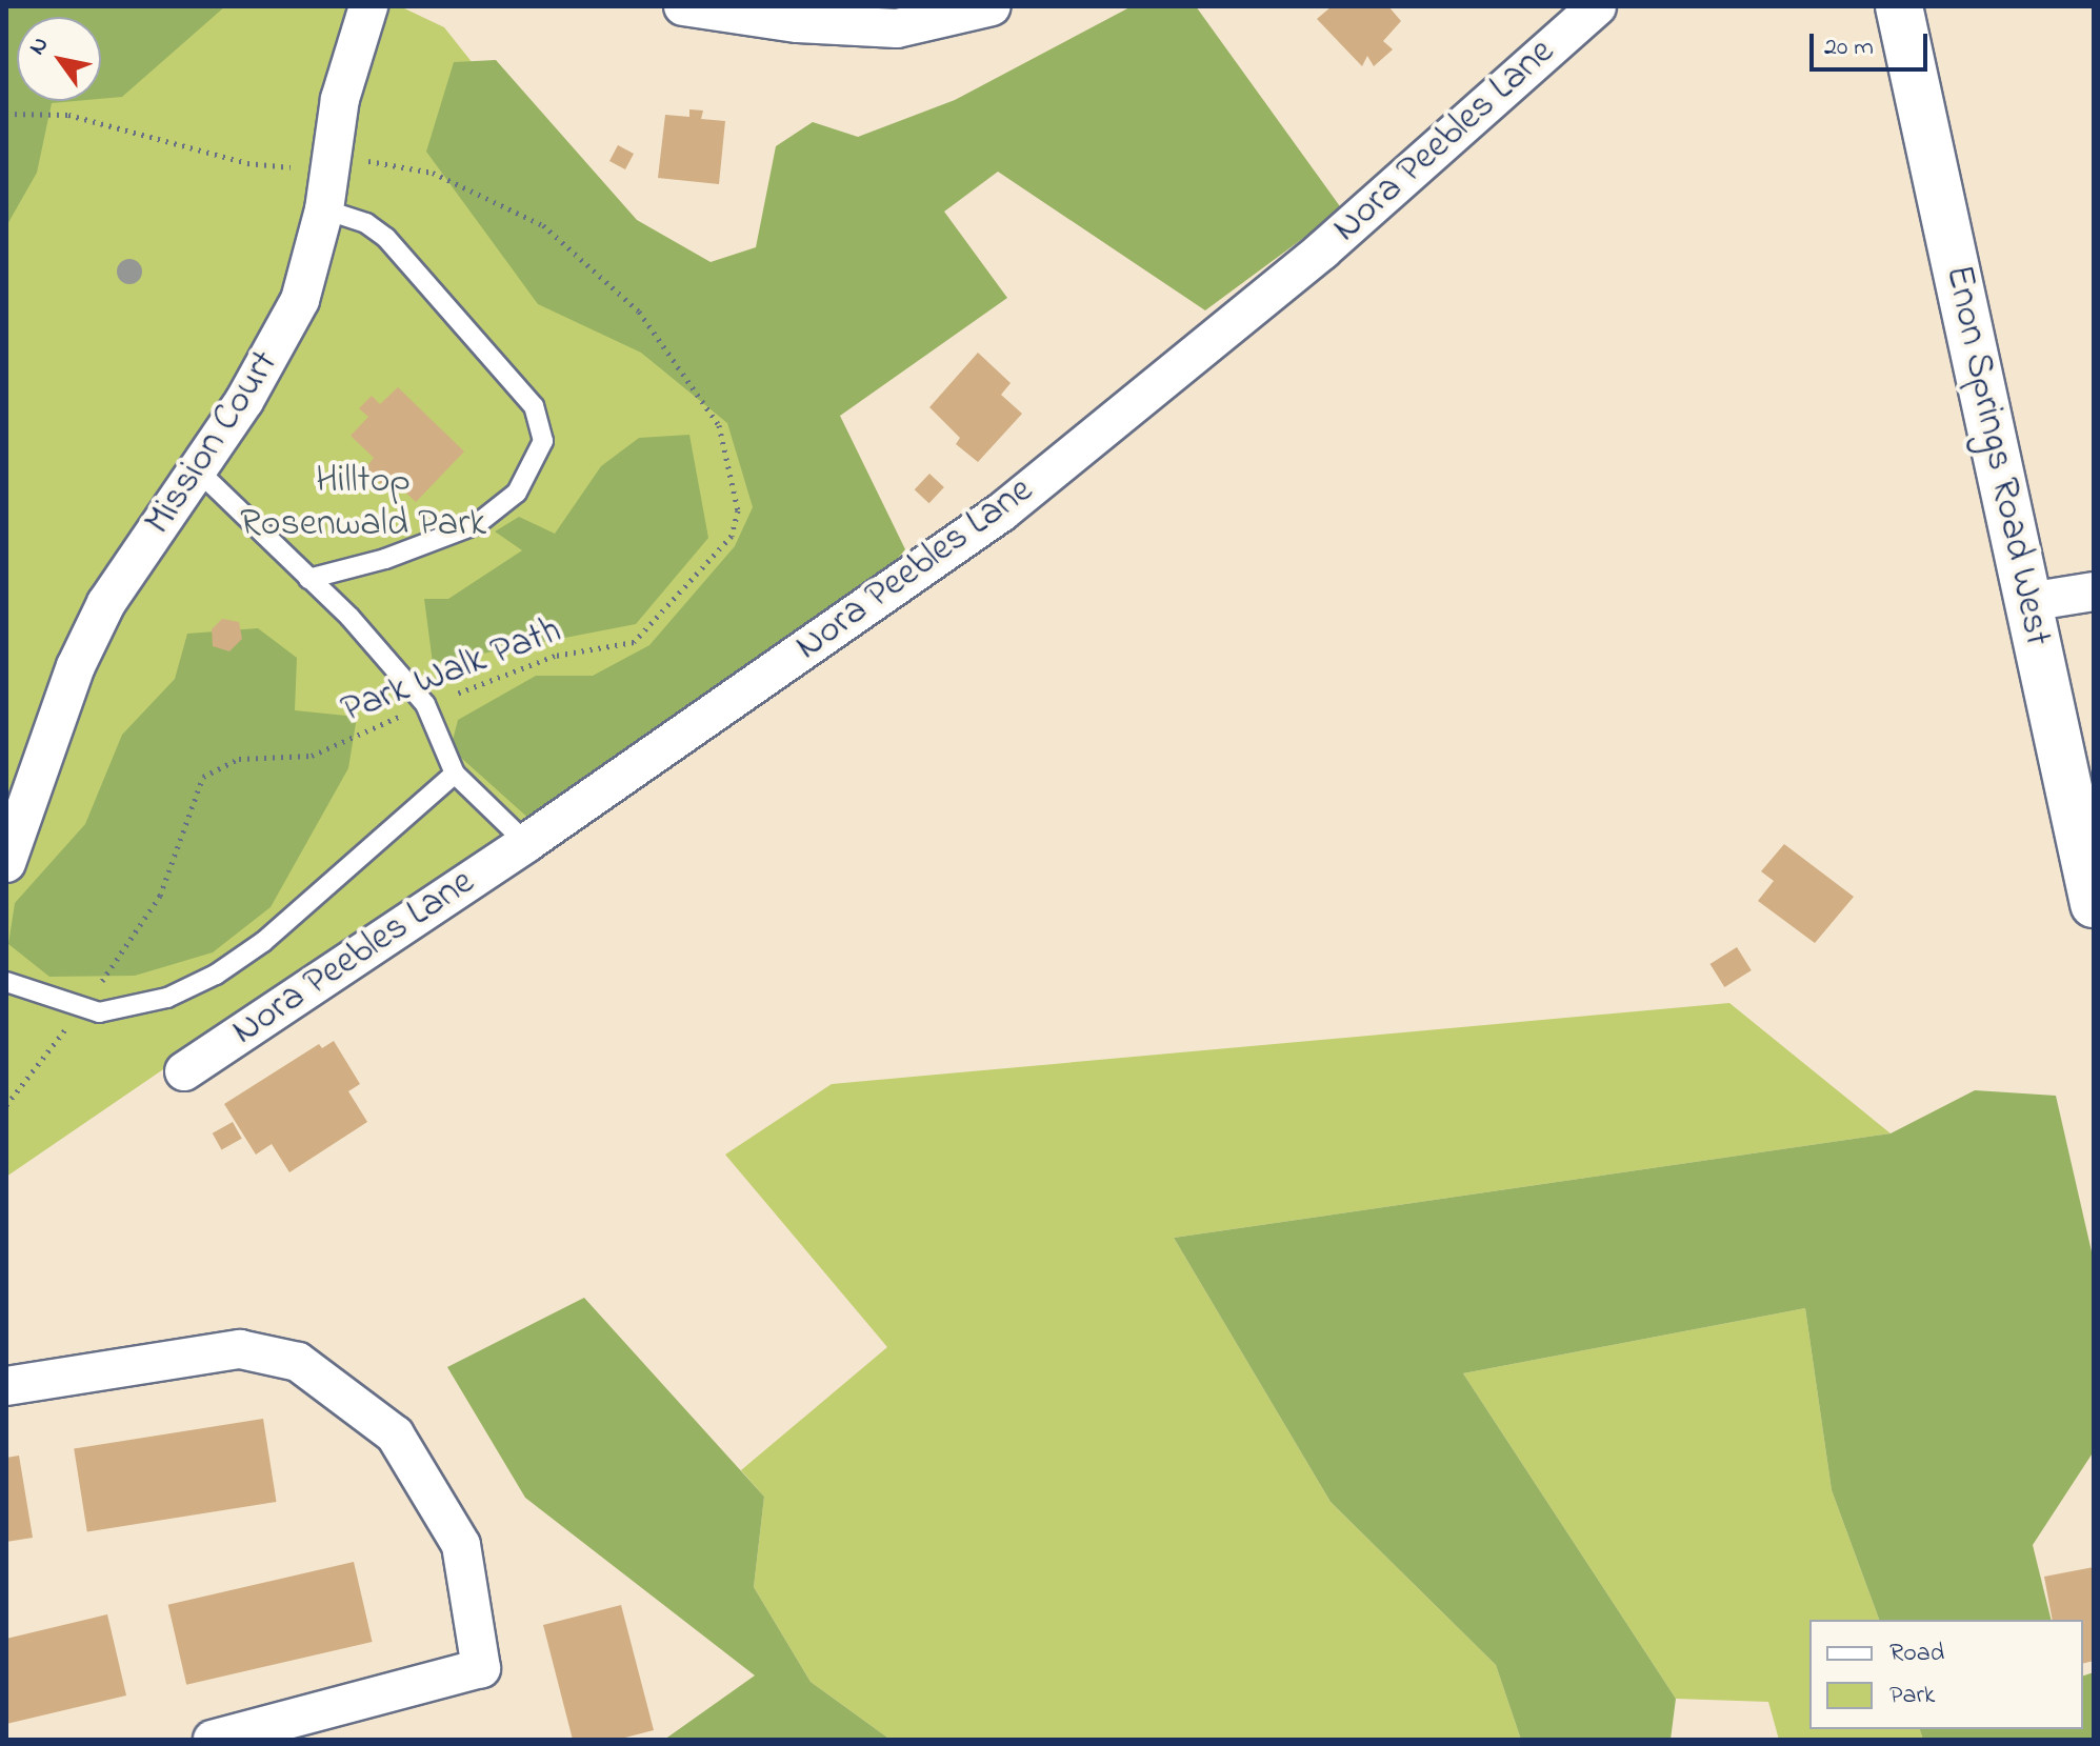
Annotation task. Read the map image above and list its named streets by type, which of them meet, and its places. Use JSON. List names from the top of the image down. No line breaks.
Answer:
{"streets":{"street":["Nora Peebles Lane","Mission Court","Enon Springs Road West"],"path":["Park Walk Path"]},"crossings":[["Mission Court","Park Walk Path"]],"parks":["Hilltop Rosenwald Park"],"legend":["Road","Park"],"scale_bar":"20 m","north":"top left"}
